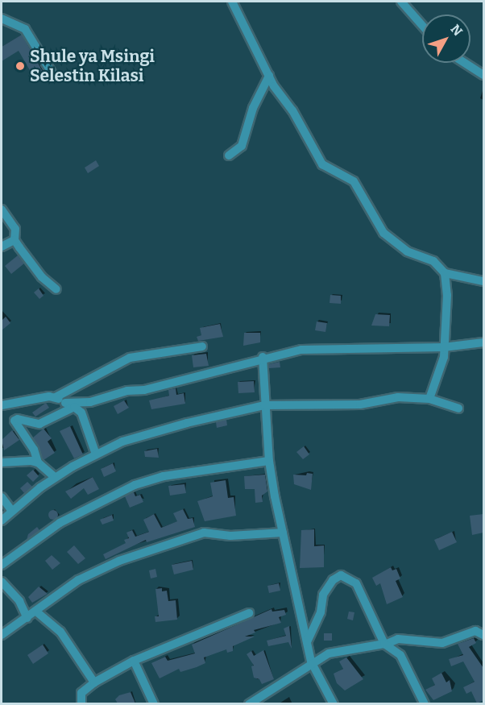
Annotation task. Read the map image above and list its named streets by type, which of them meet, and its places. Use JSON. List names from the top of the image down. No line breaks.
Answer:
{"places":["Shule ya Msingi Selestin Kilasi"],"north":"top right"}
